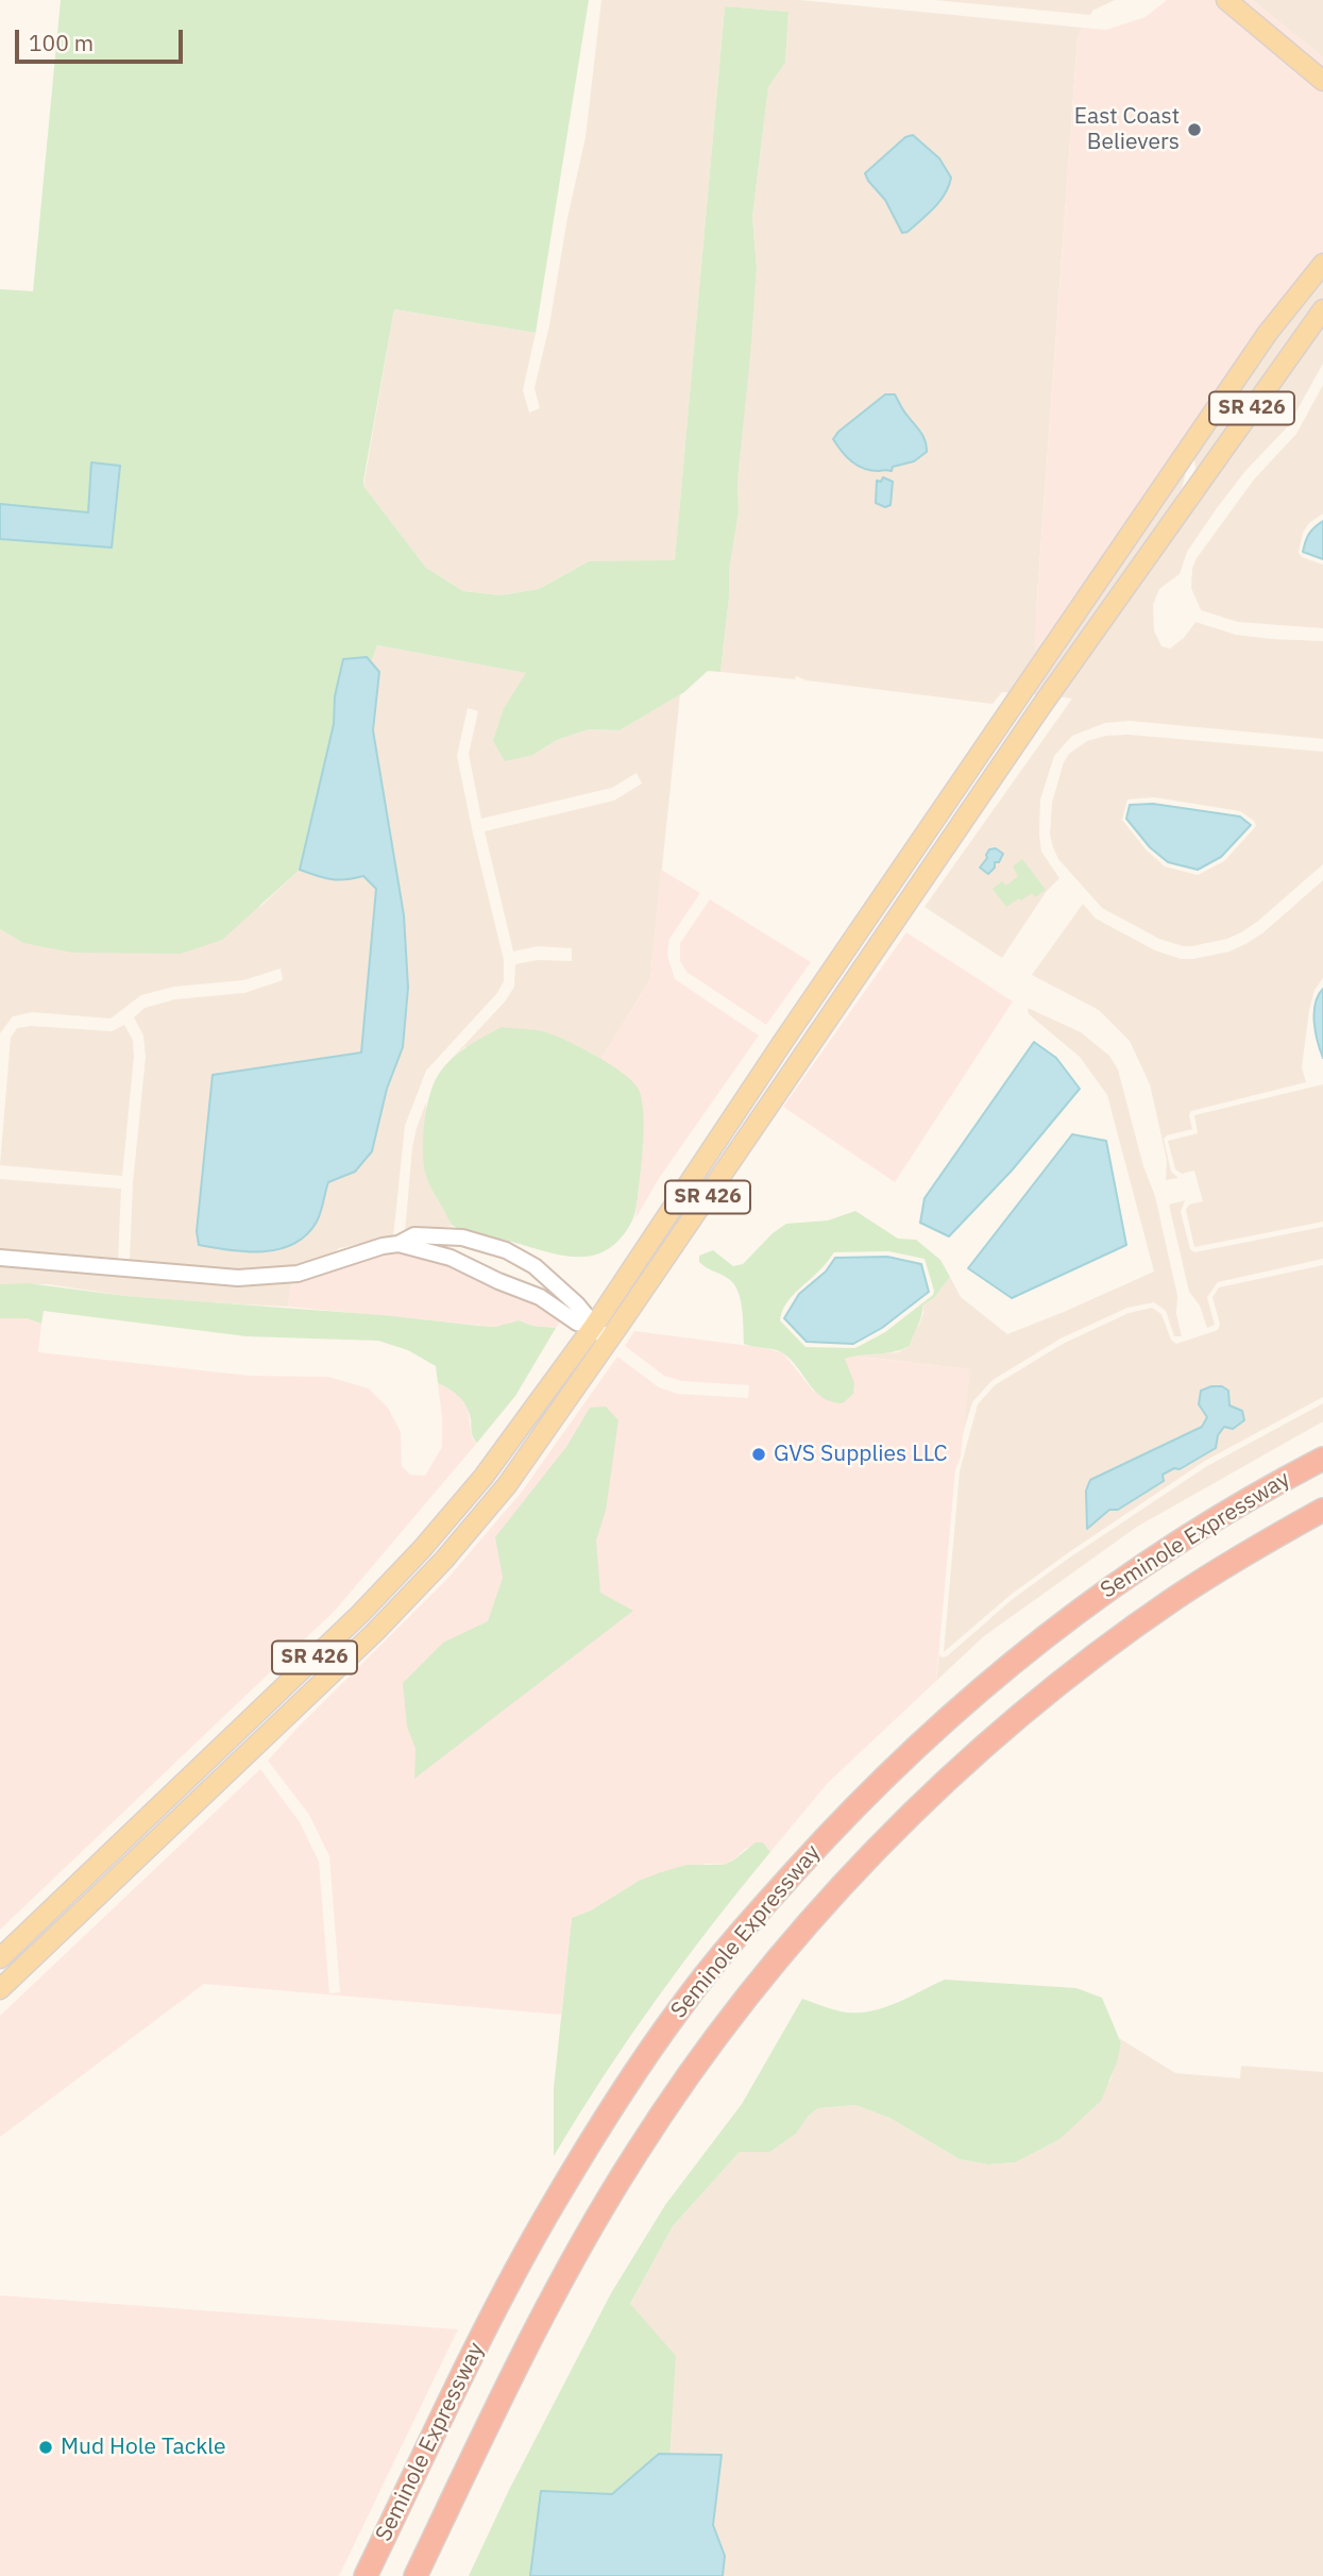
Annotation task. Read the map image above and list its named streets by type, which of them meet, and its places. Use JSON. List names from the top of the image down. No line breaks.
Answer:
{"streets":{"highway":["Seminole Expressway"],"main road":["SR 426"]},"places":["East Coast Believers","GVS Supplies LLC","Mud Hole Tackle"],"scale_bar":"100 m"}
